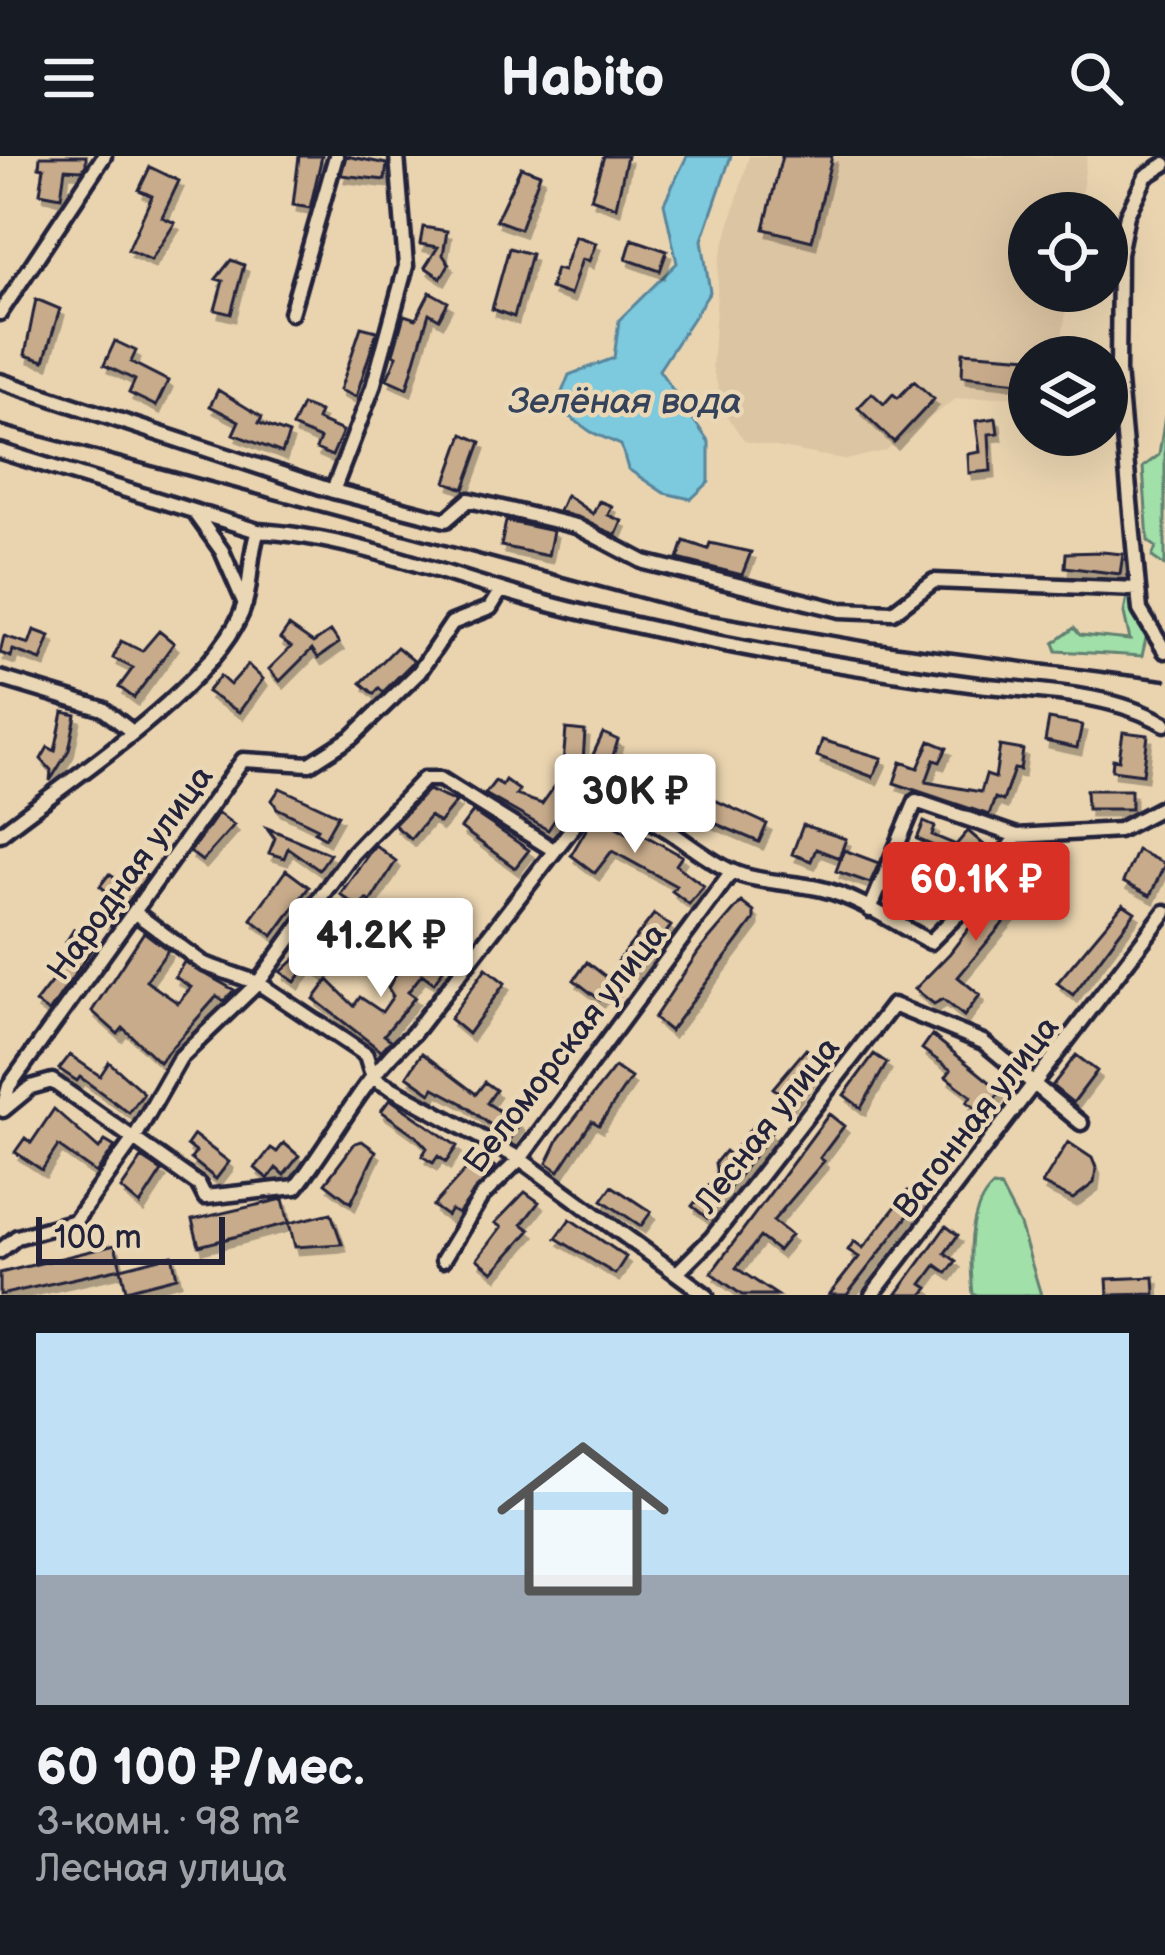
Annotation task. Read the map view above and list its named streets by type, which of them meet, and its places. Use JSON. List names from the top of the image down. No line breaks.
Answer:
{"streets":{"street":["Народная улица","Беломорская улица","Вагонная улица","Лесная улица"]},"crossings":[["Вагонная улица","Лесная улица"]],"water":["Зелёная вода"],"scale_bar":"100 m","page":{"header":"Habito","price":["30K ₽","60.1K ₽","41.2K ₽"],"scale":"100 m","list":[{"name":"60 100 ₽/мес.","note":"3-комн. · 98 m² · Лесная улица"}]}}
